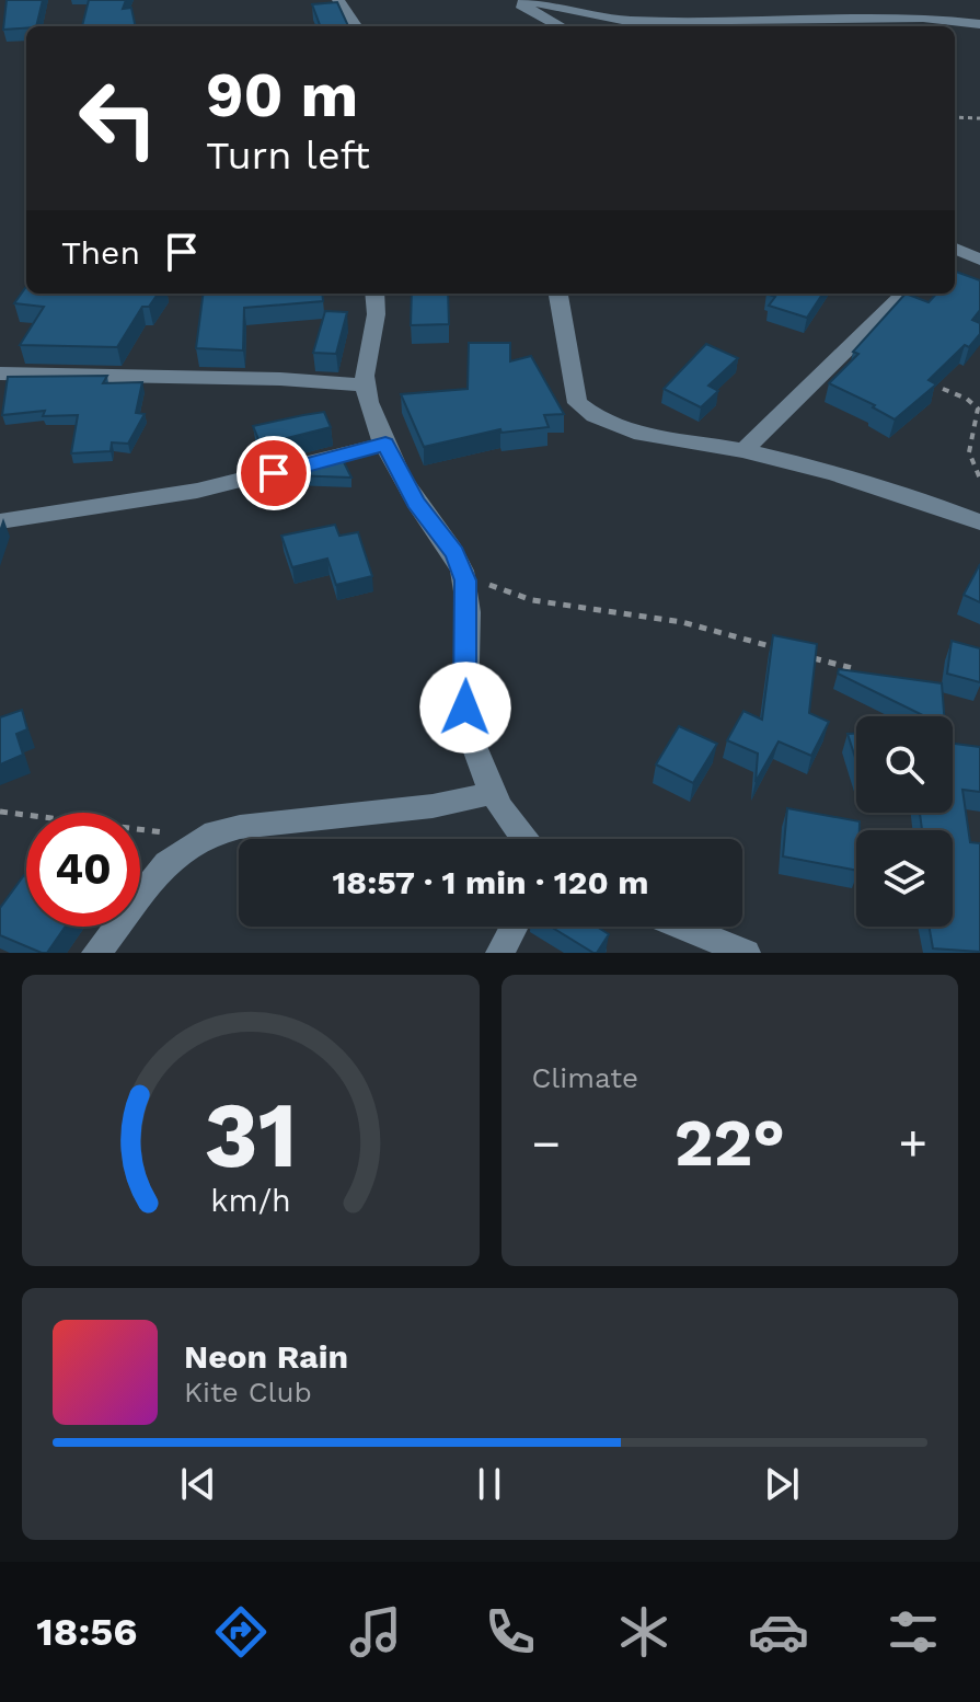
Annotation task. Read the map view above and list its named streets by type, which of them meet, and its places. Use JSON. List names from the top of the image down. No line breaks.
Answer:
{"page":{"turn":["90 m","Turn left"],"then":"Then","limit":"40","trip":"18:57 · 1 min · 120 m","tile":"Climate","heat":["−","22°","+"],"song":["Neon Rain","Kite Club"],"tabs":"18:56","gauge":["31","km/h"]}}
